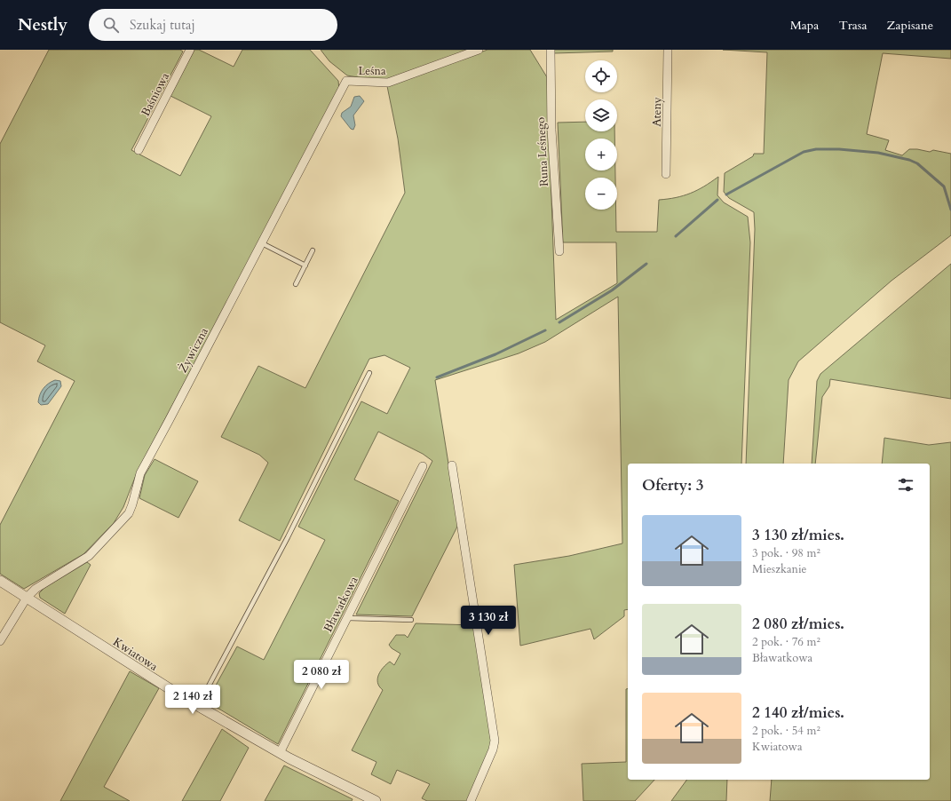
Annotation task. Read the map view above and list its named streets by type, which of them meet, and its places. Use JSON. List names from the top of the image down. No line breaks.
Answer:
{"streets":{"street":["Leśna","Baśniowa","Ateny","Runa Leśnego","Żywiczna","Bławatkowa","Kwiatowa"]},"crossings":[["Leśna","Żywiczna"],["Żywiczna","Kwiatowa"],["Bławatkowa","Kwiatowa"]],"page":{"header":"Nestly","search":"Szukaj tutaj","nav":["Mapa","Trasa","Zapisane"],"map_buttons":["+","−"],"heading":"Oferty: 3","list":[{"name":"3 130 zł/mies.","note":"3 pok. · 98 m² · Mieszkanie"},{"name":"2 080 zł/mies.","note":"2 pok. · 76 m² · Bławatkowa"},{"name":"2 140 zł/mies.","note":"2 pok. · 54 m² · Kwiatowa"}],"price":["3 130 zł","2 080 zł","2 140 zł"]}}
